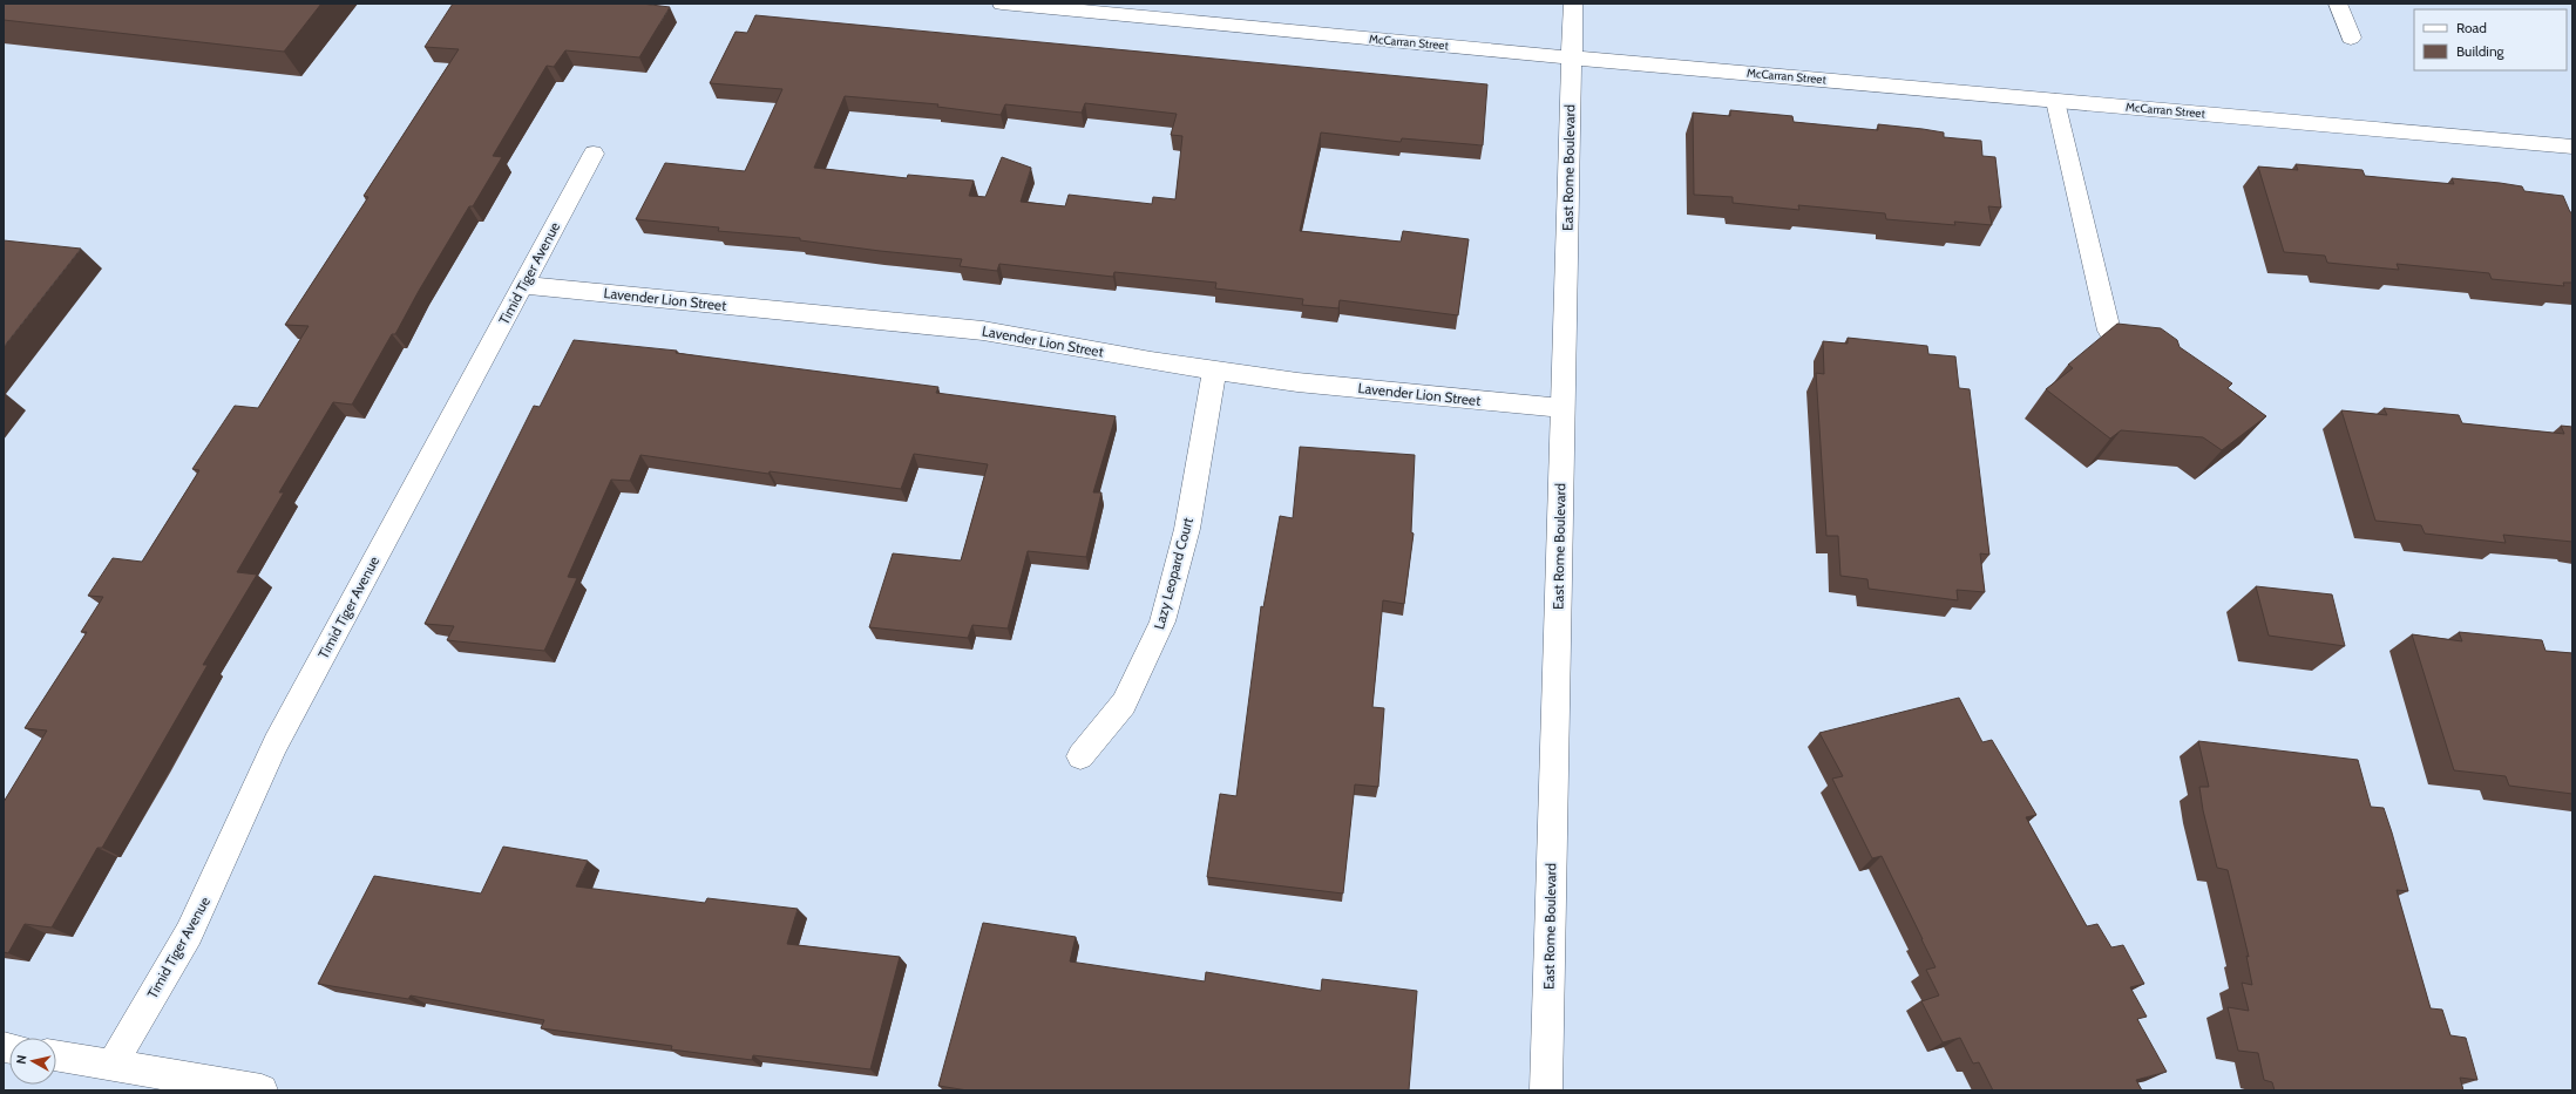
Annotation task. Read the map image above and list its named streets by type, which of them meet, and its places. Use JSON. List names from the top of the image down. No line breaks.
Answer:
{"streets":{"street":["McCarran Street","East Rome Boulevard","Timid Tiger Avenue","Lavender Lion Street","Lazy Leopard Court"]},"crossings":[["McCarran Street","East Rome Boulevard"],["East Rome Boulevard","Lavender Lion Street"],["Timid Tiger Avenue","Lavender Lion Street"],["Lavender Lion Street","Lazy Leopard Court"]],"legend":["Road","Building"],"north":"left"}
